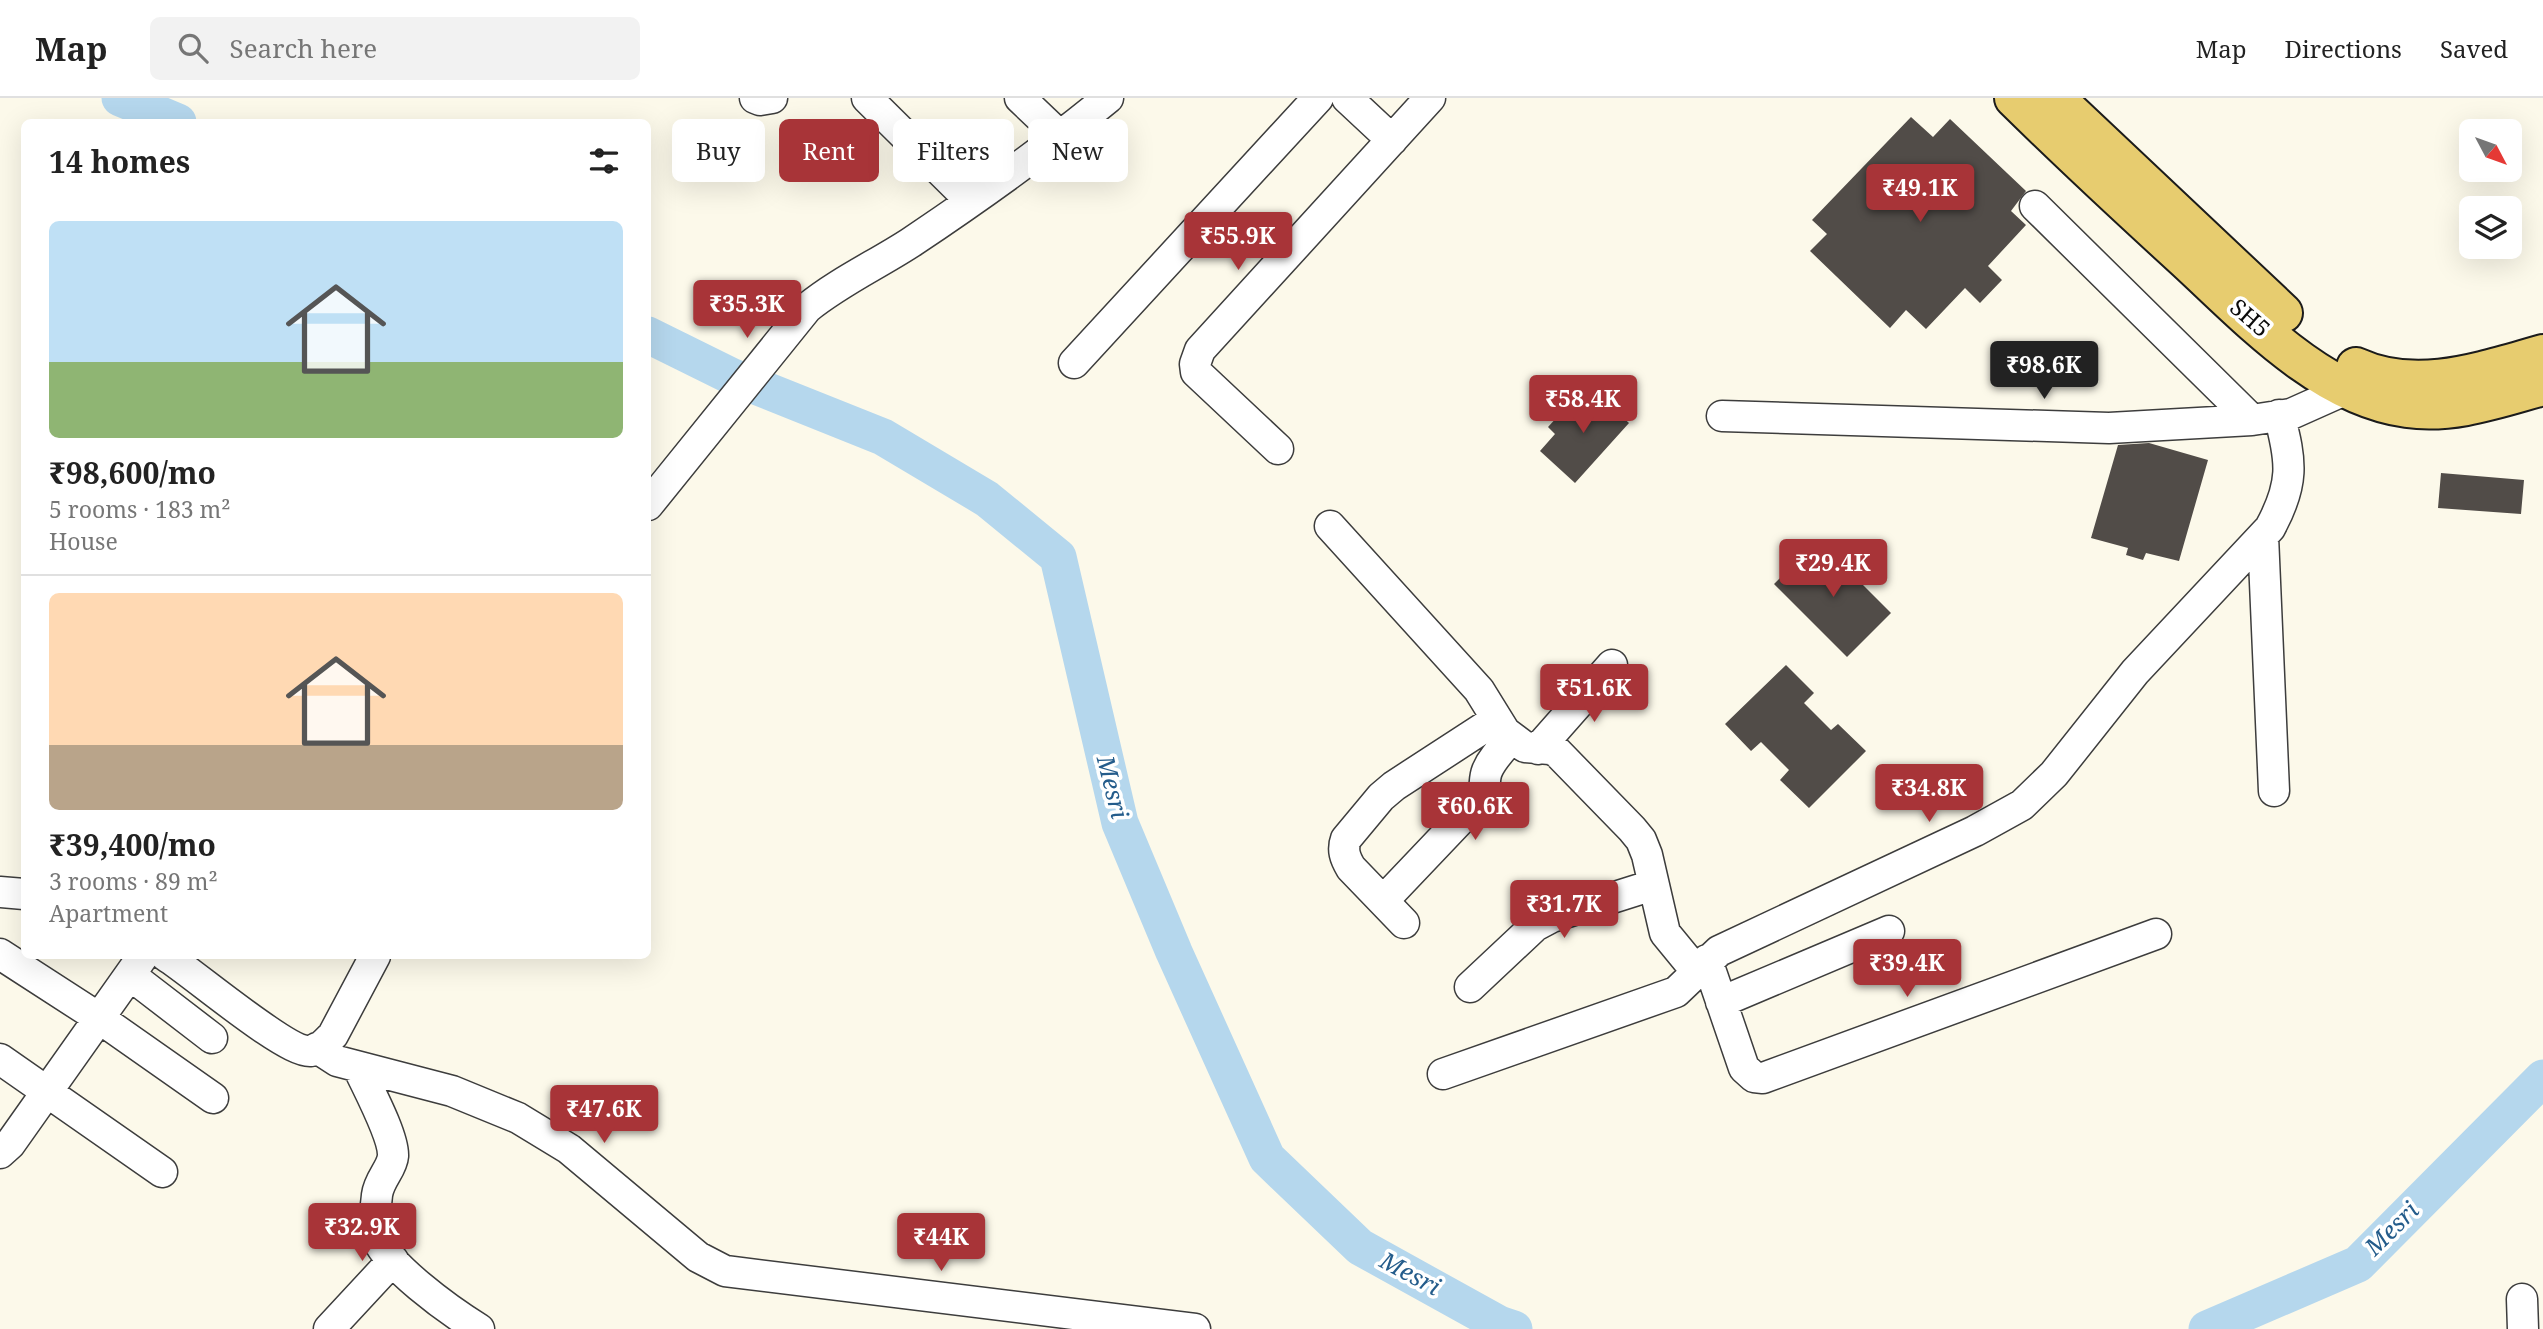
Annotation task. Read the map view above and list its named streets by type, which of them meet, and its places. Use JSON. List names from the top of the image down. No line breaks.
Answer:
{"streets":{"main road":["SH5"]},"water":["Mesri"],"north":"bottom right","page":{"header":"Map","search":"Search here","nav":["Map","Directions","Saved"],"chip":["Buy","Rent","Filters","New"],"heading":"14 homes","price":["₹49.1K","₹55.9K","₹35.3K","₹98.6K","₹58.4K","₹29.4K","₹51.6K","₹34.8K","₹60.6K","₹31.7K","₹39.4K","₹47.6K","₹32.9K","₹44K"],"list":[{"name":"₹98,600/mo","note":"5 rooms · 183 m² · House"},{"name":"₹39,400/mo","note":"3 rooms · 89 m² · Apartment"}]}}
